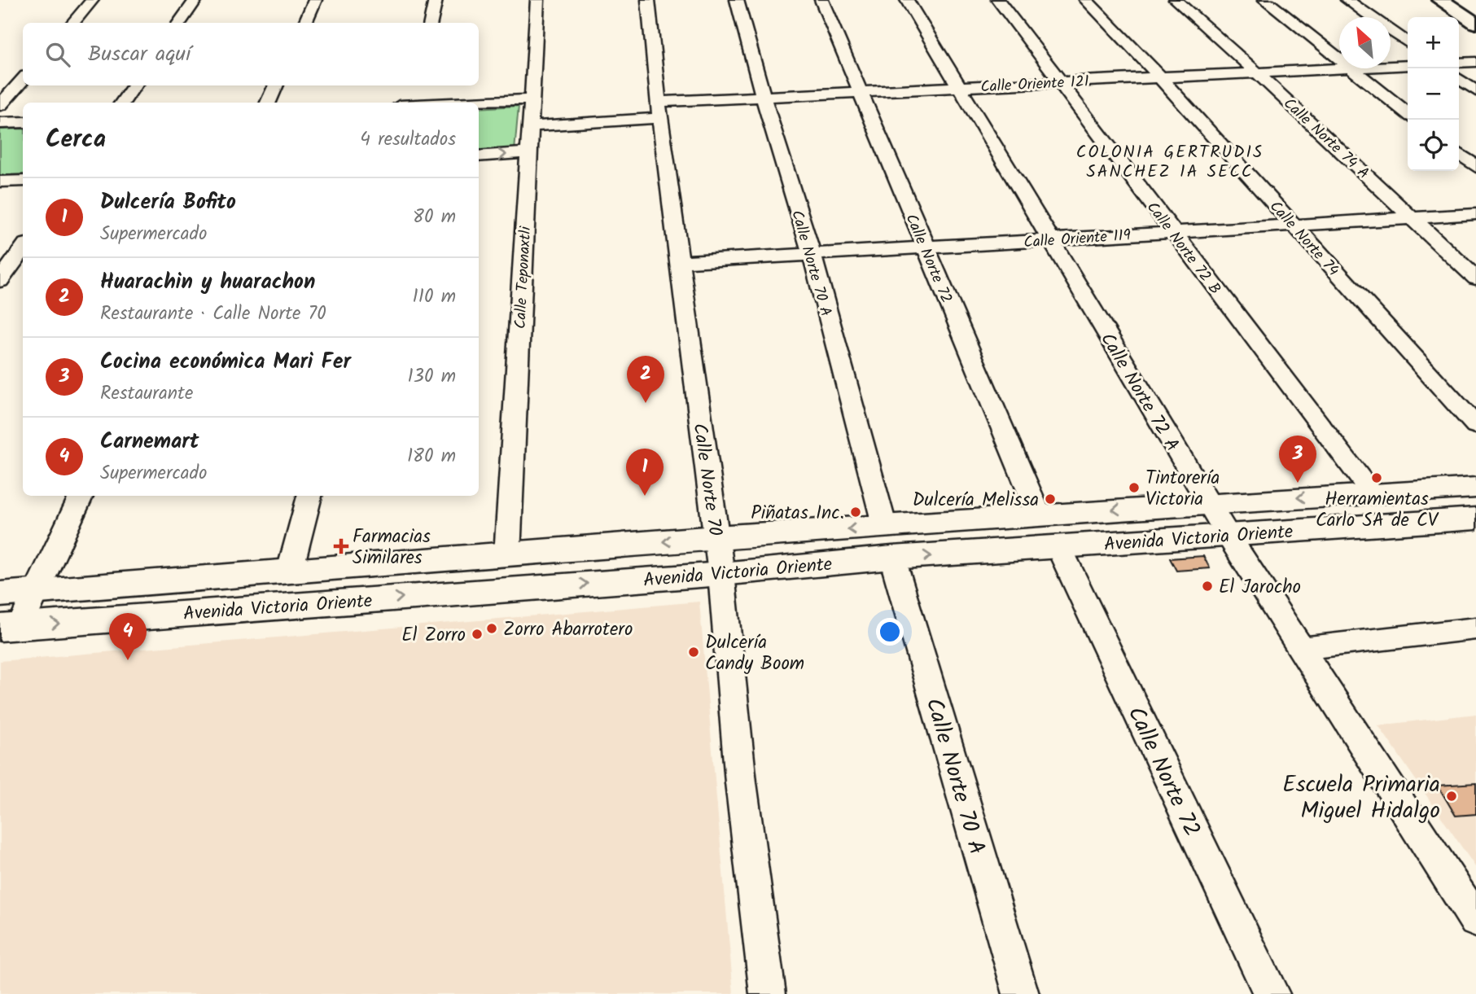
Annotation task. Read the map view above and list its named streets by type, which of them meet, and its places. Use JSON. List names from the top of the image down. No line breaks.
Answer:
{"streets":{"street":["Calle Oriente 121","Calle Norte 74 A","Calle Oriente 119","Calle Norte 74","Calle Norte 72 B","Calle Norte 72","Calle Norte 70 A","Calle Teponaxtli","Calle Norte 72 A","Calle Norte 70","Avenida Victoria Oriente"]},"crossings":[["Calle Oriente 121","Calle Norte 74 A"],["Calle Oriente 121","Calle Norte 74"],["Calle Oriente 121","Calle Norte 72 B"],["Calle Oriente 121","Calle Norte 72"],["Calle Oriente 121","Calle Norte 70 A"],["Calle Oriente 121","Calle Teponaxtli"],["Calle Oriente 121","Calle Norte 72 A"],["Calle Oriente 121","Calle Norte 70"],["Calle Norte 74 A","Calle Oriente 119"],["Calle Oriente 119","Calle Norte 74"],["Calle Oriente 119","Calle Norte 72 B"],["Calle Oriente 119","Calle Norte 72"],["Calle Oriente 119","Calle Norte 70 A"],["Calle Oriente 119","Calle Norte 72 A"],["Calle Oriente 119","Calle Norte 70"],["Calle Norte 72 B","Avenida Victoria Oriente"],["Calle Norte 72","Avenida Victoria Oriente"],["Calle Norte 70 A","Avenida Victoria Oriente"],["Calle Teponaxtli","Avenida Victoria Oriente"],["Calle Norte 72 A","Avenida Victoria Oriente"],["Calle Norte 70","Avenida Victoria Oriente"]],"districts":["COLONIA GERTRUDIS SANCHEZ 1A SECC"],"places":{"other":["Herramientas Carlo SA de CV","Tintorería Victoria","Dulcería Melissa","Piñatas Inc.","El Jarocho","Zorro Abarrotero","El Zorro","Dulcería Candy Boom","Escuela Primaria Miguel Hidalgo"],"health":["Farmacias Similares"]},"north":"top left","page":{"map_buttons":["+","−"],"search":"Buscar aquí","heading":["Cerca","4 resultados"],"list":[{"mark":"1","name":"Dulcería Bofito","note":"Supermercado","value":"80 m"},{"mark":"2","name":"Huarachin y huarachon","note":"Restaurante · Calle Norte 70","value":"110 m"},{"mark":"3","name":"Cocina económica Mari Fer","note":"Restaurante","value":"130 m"},{"mark":"4","name":"Carnemart","note":"Supermercado","value":"180 m"}],"pins":["2","3","1","4"]}}
